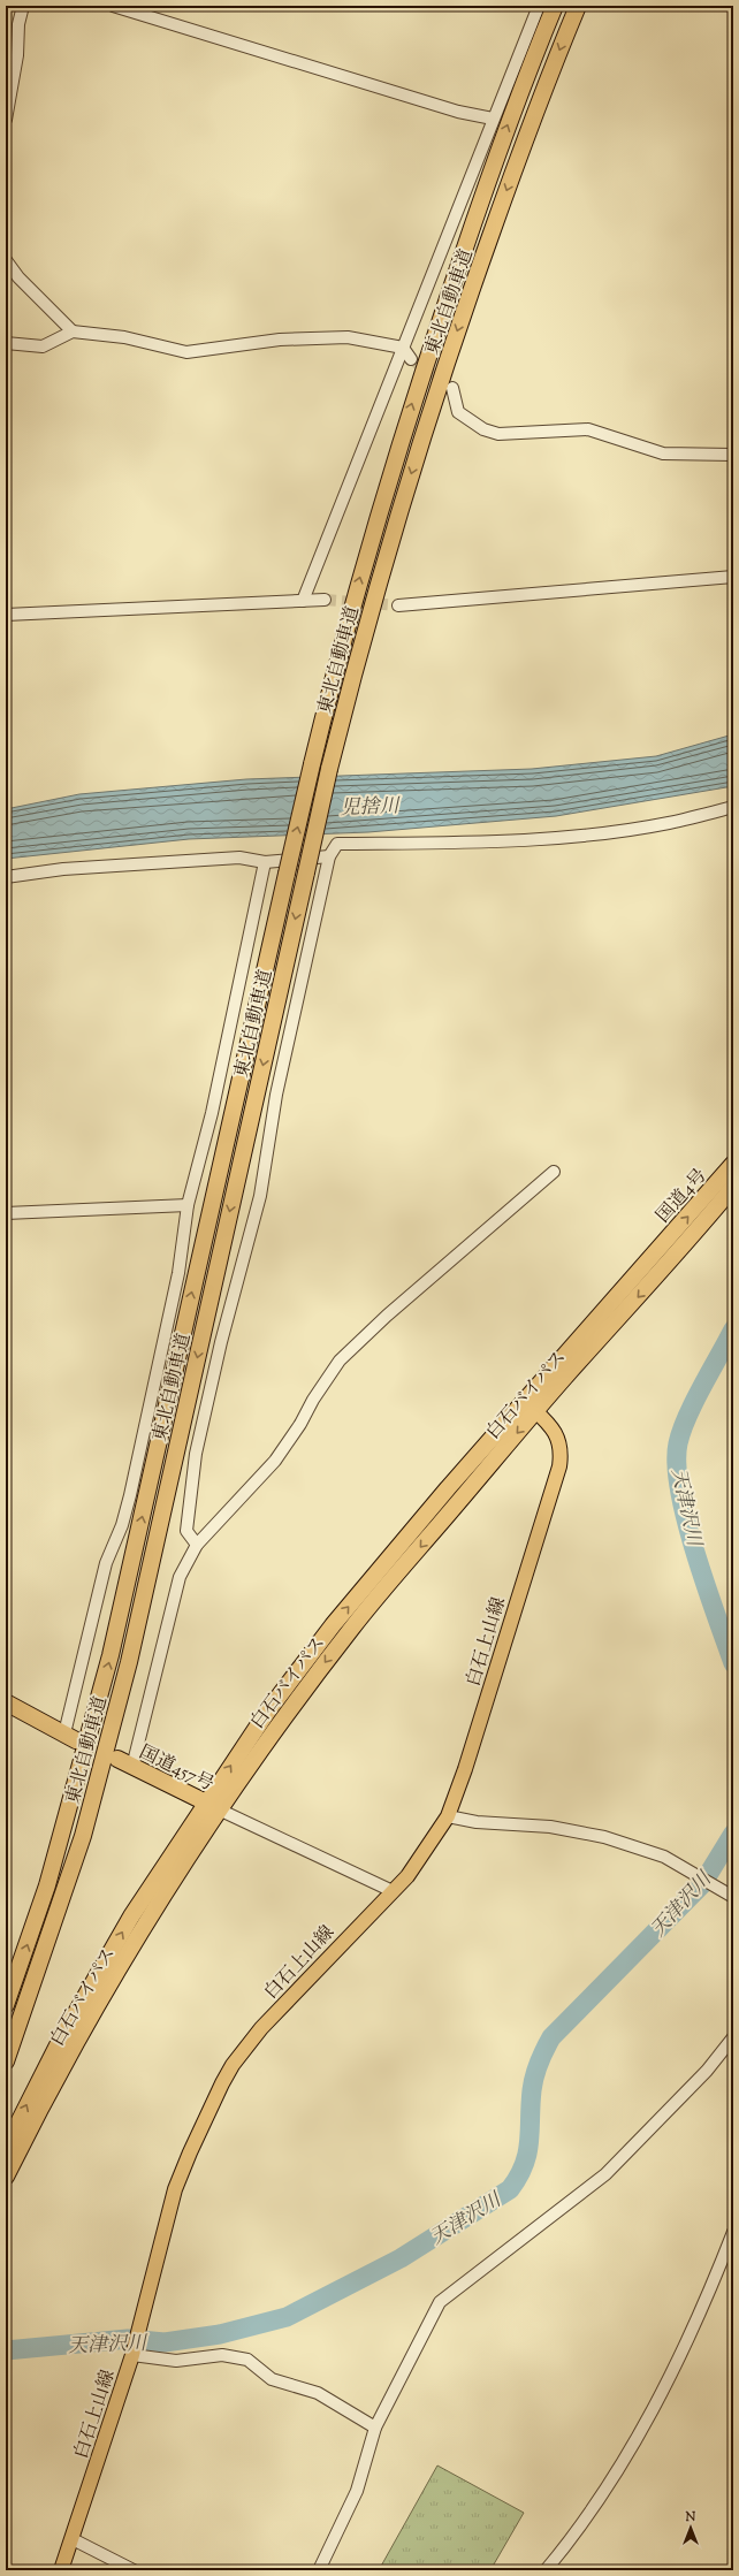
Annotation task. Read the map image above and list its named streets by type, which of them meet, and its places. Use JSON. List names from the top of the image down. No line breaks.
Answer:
{"streets":{"highway":["東北自動車道","国道4号","白石バイパス","国道457号"],"main road":["白石上山線"]},"crossings":[["国道4号","白石バイパス"],["白石バイパス","白石上山線"],["白石バイパス","国道457号"]],"water":["児捨川","天津沢川"],"north":"top"}
